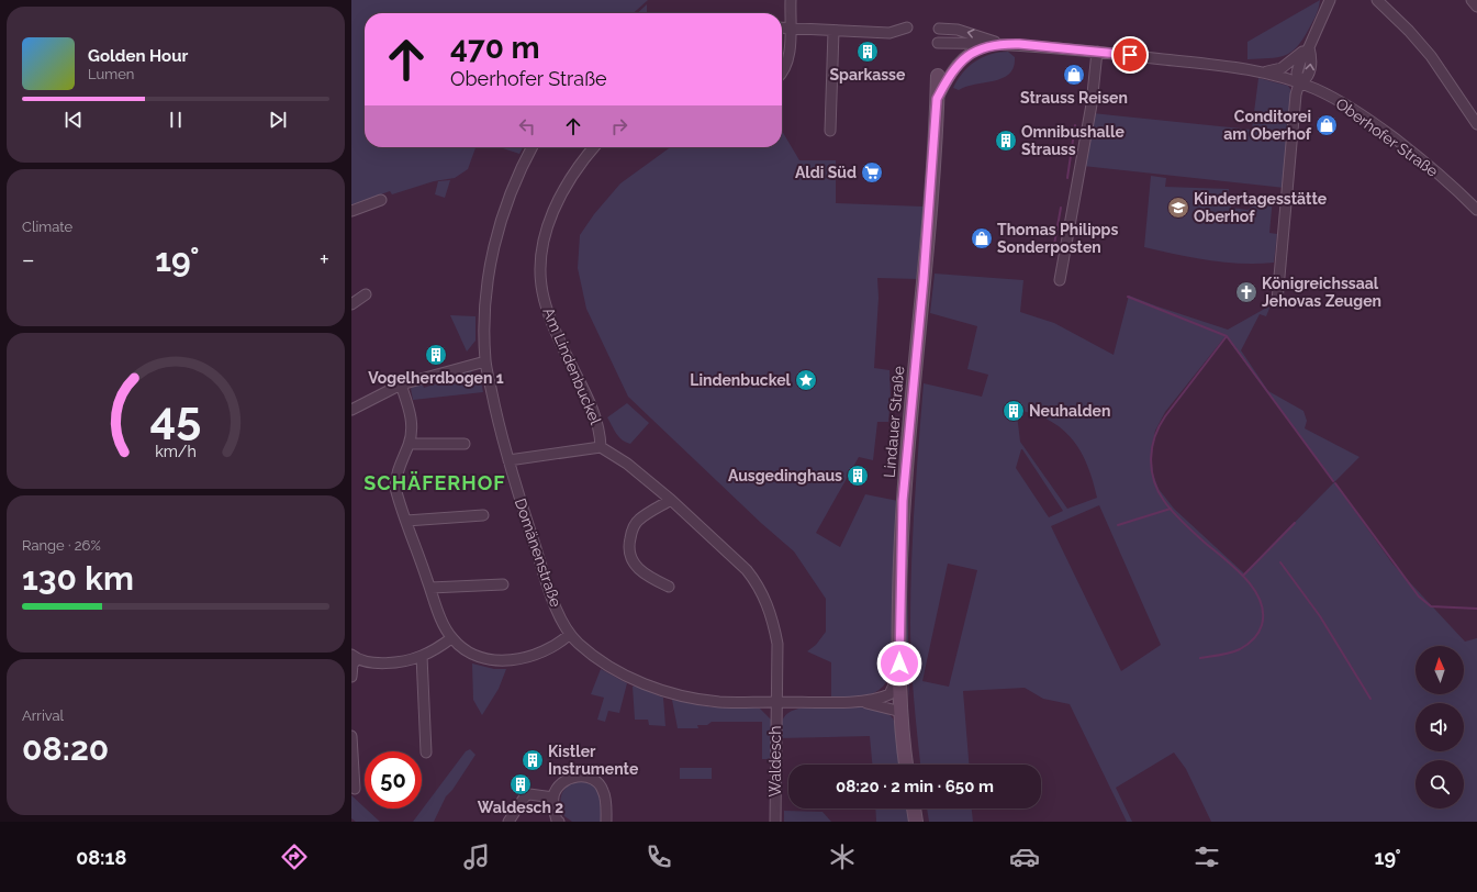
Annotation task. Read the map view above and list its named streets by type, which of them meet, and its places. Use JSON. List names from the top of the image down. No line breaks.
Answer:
{"streets":{"main road":["Lindauer Straße"],"street":["Oberhofer Straße","Am Lindenbuckel","Domänenstraße","Waldesch"]},"crossings":[["Oberhofer Straße","Lindauer Straße"],["Am Lindenbuckel","Domänenstraße"],["Lindauer Straße","Domänenstraße"],["Domänenstraße","Waldesch"]],"districts":["SCHÄFERHOF"],"places":{"building":["Sparkasse","Omnibushalle Strauss","Vogelherdbogen 1","Neuhalden","Ausgedinghaus","Kistler Instrumente","Waldesch 2"],"shop":["Strauss Reisen","Conditorei am Oberhof","Thomas Philipps Sonderposten"],"supermarket":["Aldi Süd"],"school or university":["Kindertagesstätte Oberhof"],"church":["Königreichssaal Jehovas Zeugen"],"place":["Lindenbuckel"]},"north":"top","page":{"turn":["470 m","Oberhofer Straße"],"song":["Golden Hour","Lumen"],"tile":["Climate",["Range · 26%","130 km"],["Arrival","08:20"]],"heat":["−","19°","+"],"limit":"50","trip":"08:20 · 2 min · 650 m","tabs":["08:18","19°"],"gauge":["45","km/h"]}}
